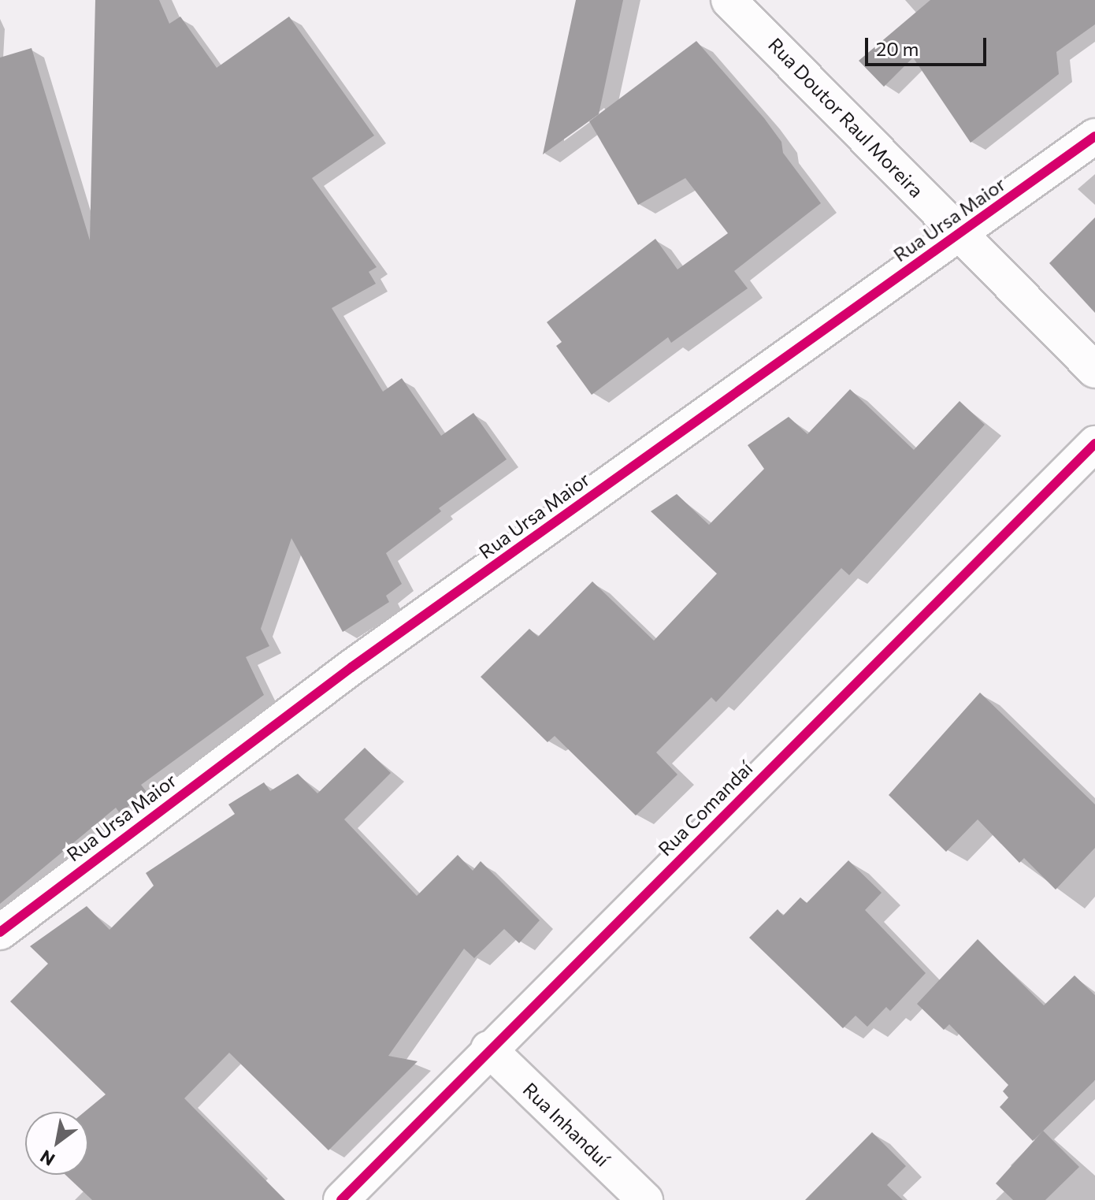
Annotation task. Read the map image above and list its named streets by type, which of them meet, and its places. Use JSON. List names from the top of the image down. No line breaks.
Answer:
{"streets":{"street":["Rua Doutor Raul Moreira","Rua Ursa Maior","Rua Comandaí","Rua Inhanduí"]},"crossings":[["Rua Doutor Raul Moreira","Rua Ursa Maior"],["Rua Comandaí","Rua Inhanduí"]],"scale_bar":"20 m","north":"bottom left"}
